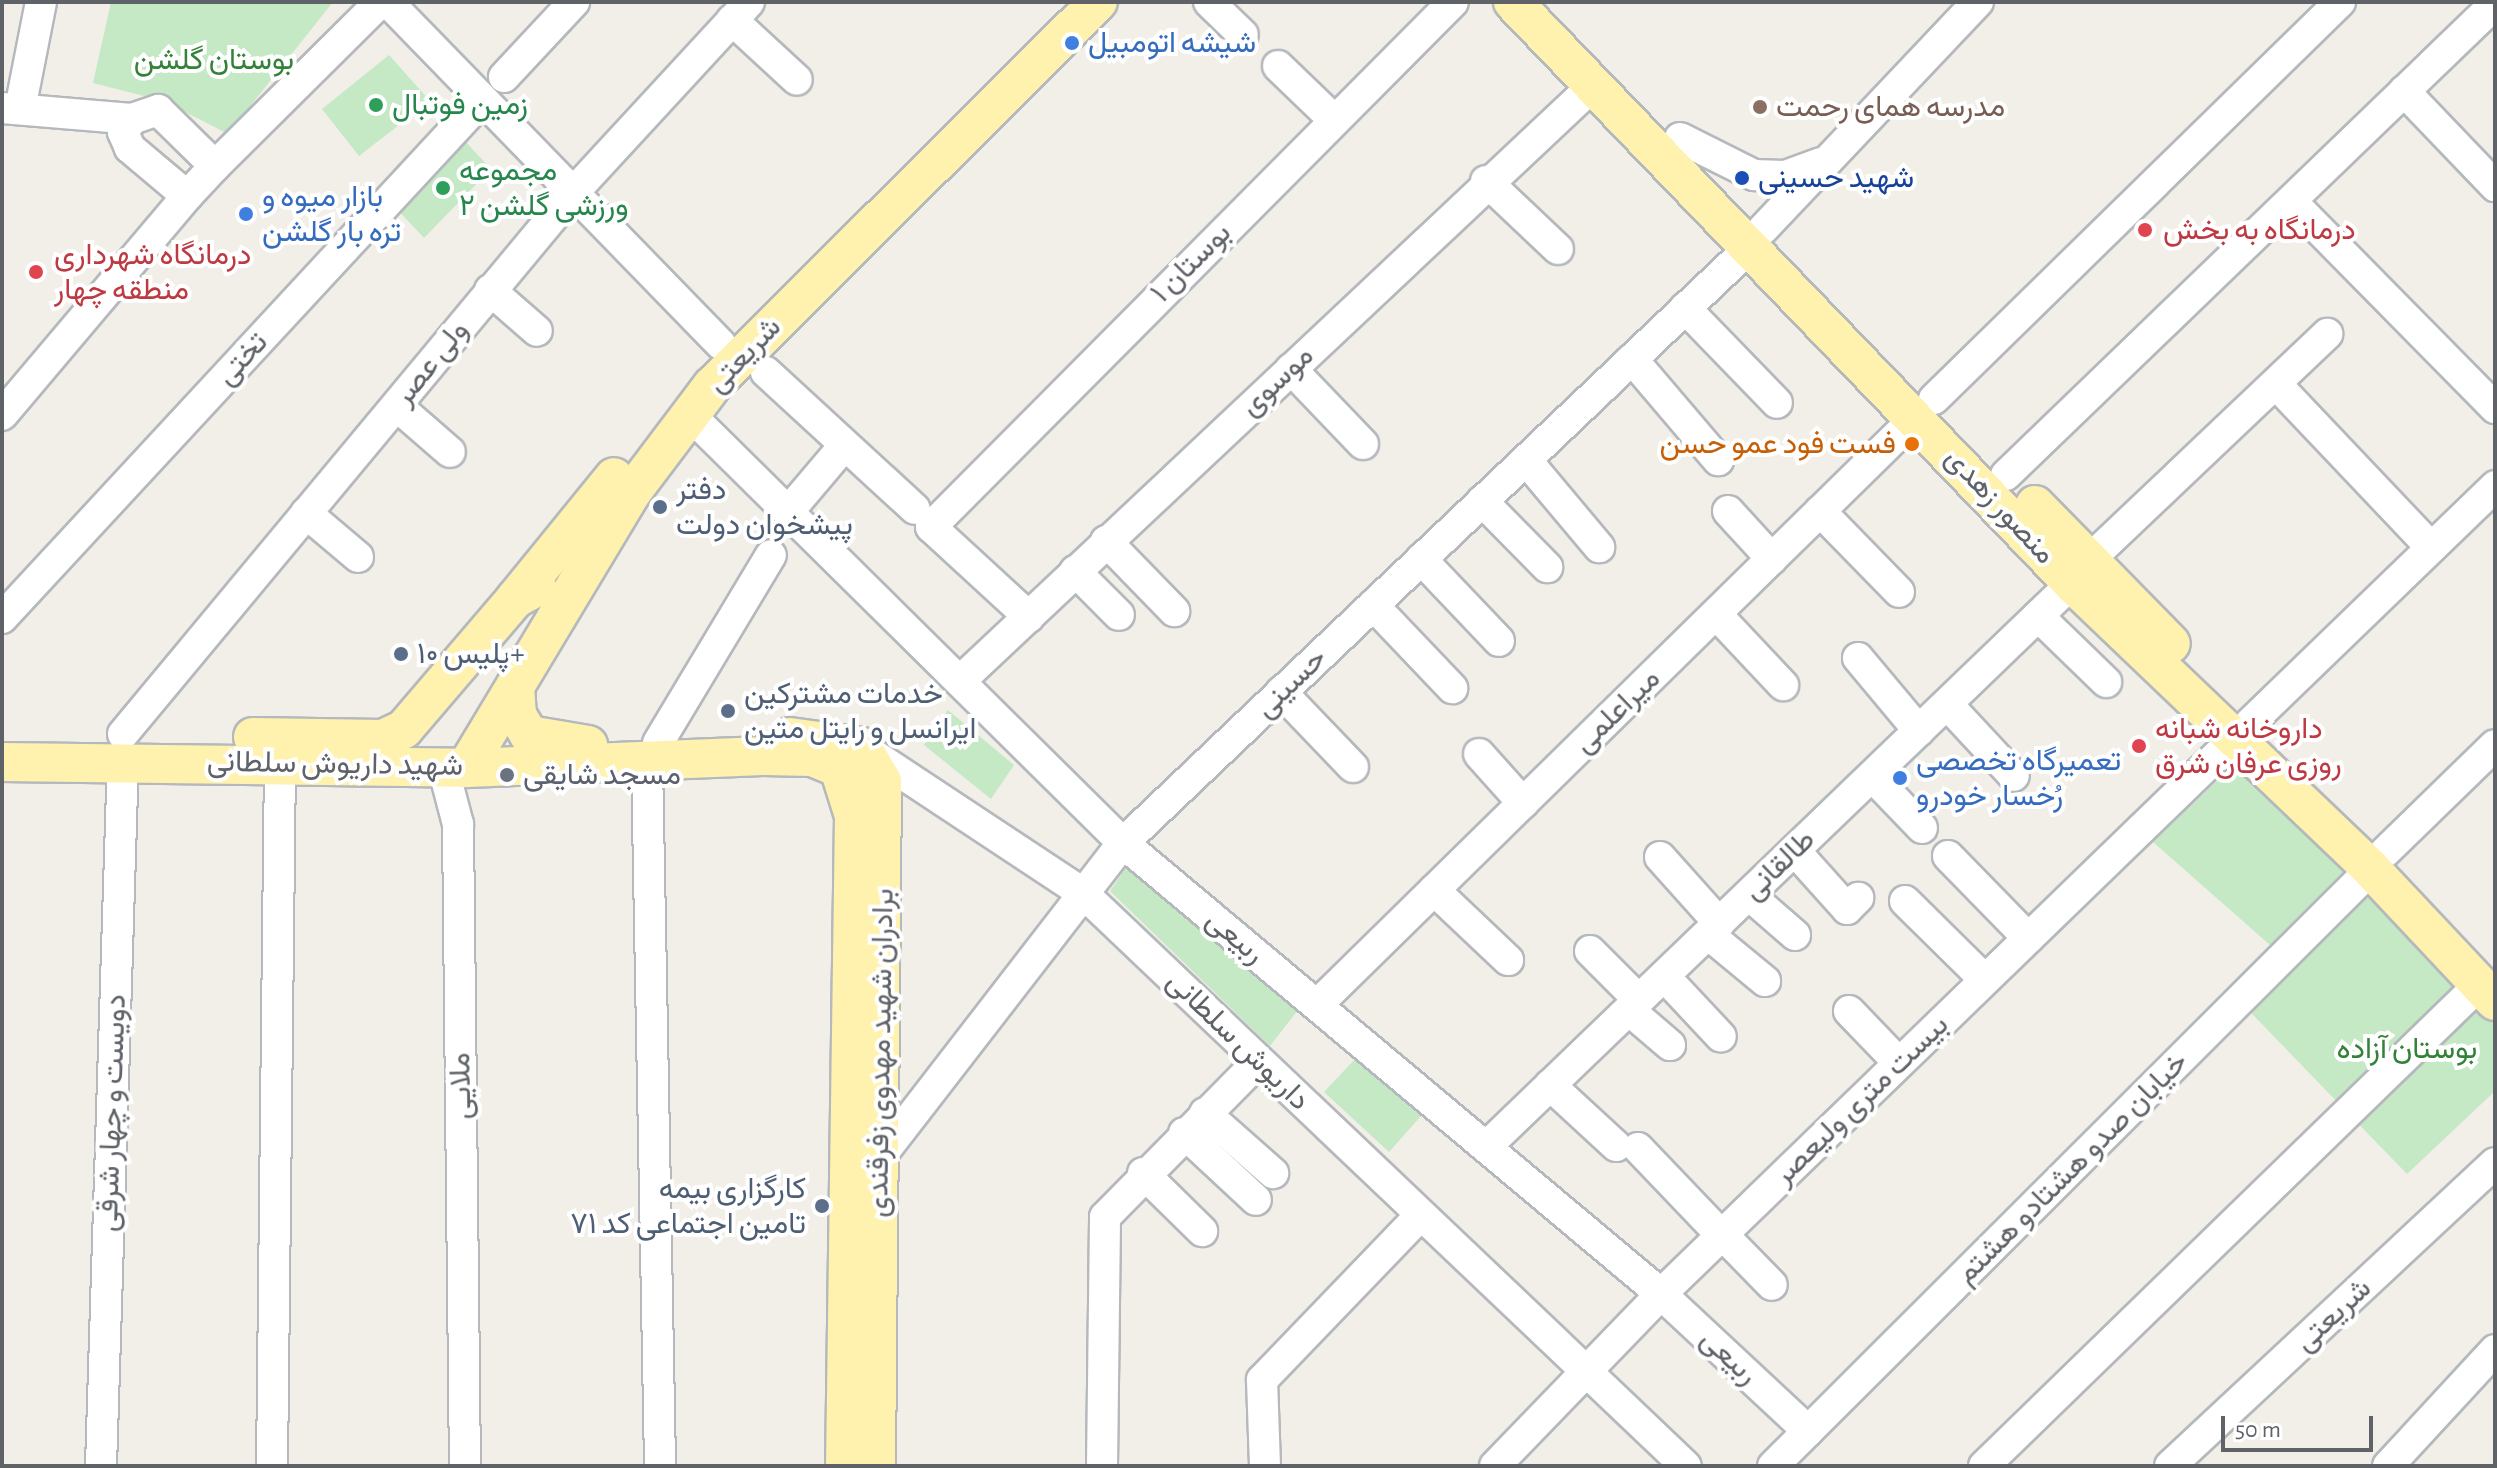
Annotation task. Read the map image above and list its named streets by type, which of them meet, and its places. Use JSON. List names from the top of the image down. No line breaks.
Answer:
{"streets":{"main road":["شریعتی","منصور زهدی","شهید داریوش سلطانی","برادران شهید مهدوی زفرقندی","ملایی"],"street":["بوستان ۱","تختی","ولی عصر","موسوی","حسینی","میراعلمی","طالقانی","ربیعی","داریوش سلطانی","بیست متری ولیعصر","دویست و چهار شرقی","خیابان صدو هشتادو هشتم"]},"crossings":[["شریعتی","شهید داریوش سلطانی"],["شریعتی","ربیعی"],["شریعتی","ملایی"],["ولی عصر","شهید داریوش سلطانی"],["ولی عصر","دویست و چهار شرقی"],["موسوی","منصور زهدی"],["موسوی","ربیعی"],["منصور زهدی","حسینی"],["منصور زهدی","میراعلمی"],["منصور زهدی","طالقانی"],["منصور زهدی","بیست متری ولیعصر"],["منصور زهدی","خیابان صدو هشتادو هشتم"],["حسینی","ربیعی"],["حسینی","داریوش سلطانی"],["حسینی","برادران شهید مهدوی زفرقندی"],["میراعلمی","ربیعی"],["شهید داریوش سلطانی","برادران شهید مهدوی زفرقندی"],["شهید داریوش سلطانی","ملایی"],["شهید داریوش سلطانی","دویست و چهار شرقی"],["طالقانی","ربیعی"],["ربیعی","بیست متری ولیعصر"],["ربیعی","خیابان صدو هشتادو هشتم"],["داریوش سلطانی","برادران شهید مهدوی زفرقندی"],["داریوش سلطانی","بیست متری ولیعصر"]],"parks":["بوستان گلشن","بوستان آزاده"],"places":["شیشه اتومبیل","زمین فوتبال","مدرسه همای رحمت","شهید حسینی","مجموعه ورزشی گلشن ۲","بازار میوه و تره بار گلشن","درمانگاه به بخش","درمانگاه شهرداری منطقه چهار","فست فود عمو حسن","دفتر پیشخوان دولت","پلیس ۱۰+","خدمات مشترکین ایرانسل و رایتل متین","داروخانه شبانه روزی عرفان شرق","مسجد شایقی","تعمیرگاه تخصصی رُخسار خودرو","کارگزاری بیمه تامین اجتماعی کد ۷۱"],"scale_bar":"50 m"}
